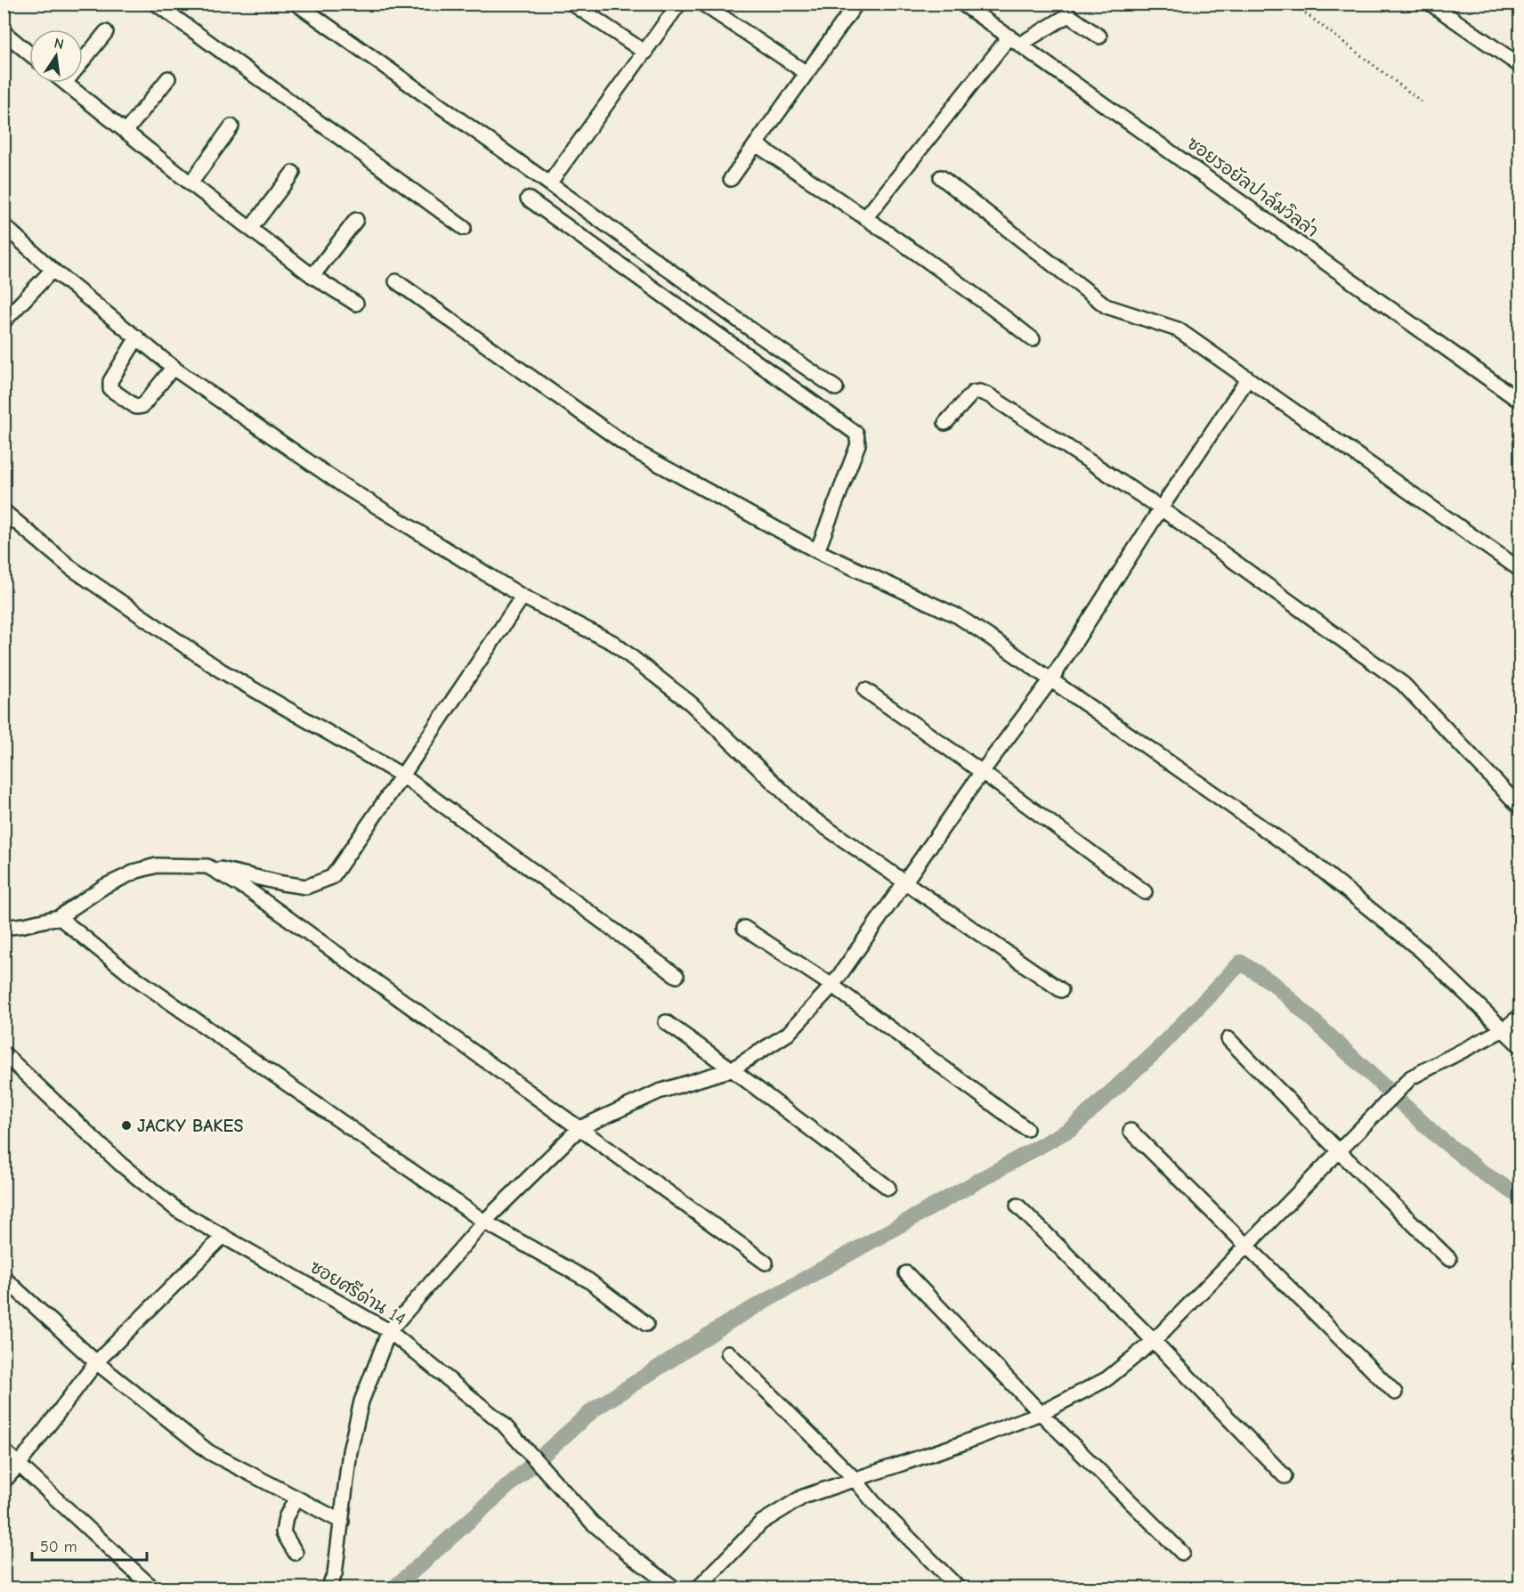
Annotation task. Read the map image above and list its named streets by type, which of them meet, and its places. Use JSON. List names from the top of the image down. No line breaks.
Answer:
{"streets":{"street":["ซอยรอยัลปาล์มวิลล่า","ซอยศรีด่าน 14"]},"places":["JACKY BAKES"],"scale_bar":"50 m","north":"top"}
